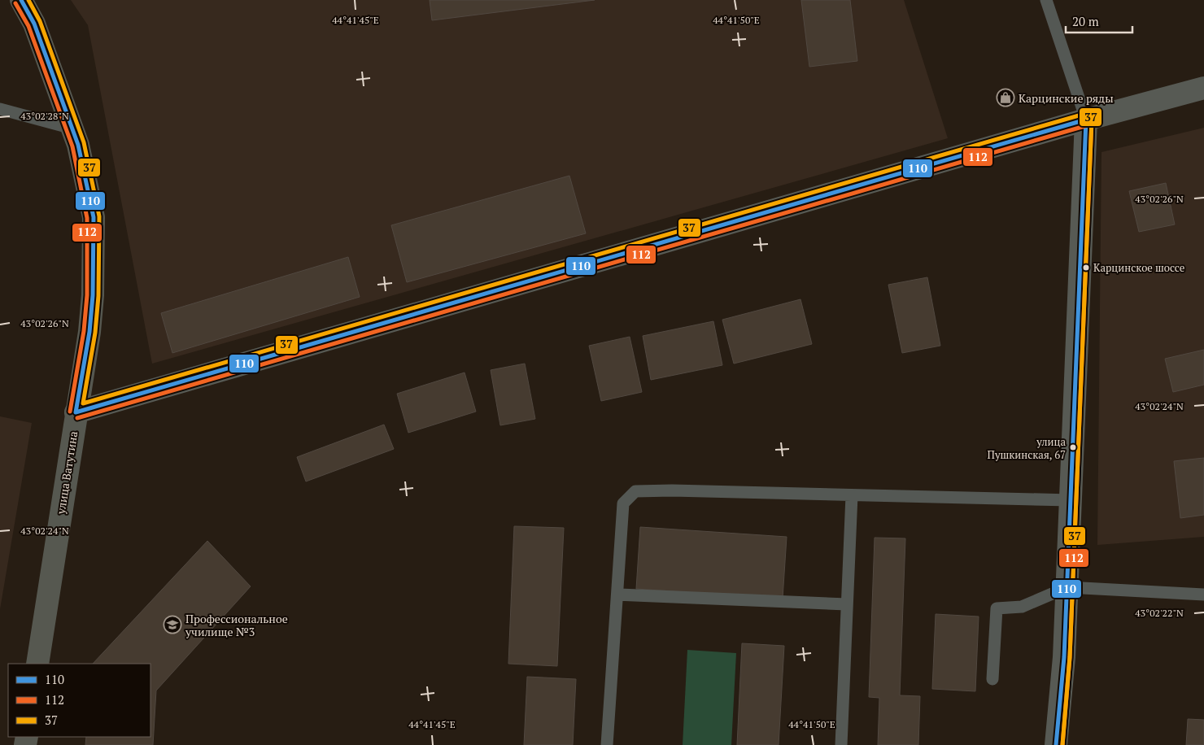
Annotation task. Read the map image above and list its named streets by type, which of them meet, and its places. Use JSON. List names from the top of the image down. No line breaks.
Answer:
{"streets":{"main road":["улица Ватутина"]},"places":{"shop":["Карцинские ряды"],"other":["Карцинское шоссе","улица Пушкинская, 67"],"school or university":["Профессиональное училище №3"]},"lines":["transit line 110","transit line 37","transit line 112"],"legend":["110","112","37"],"scale_bar":"20 m","coordinates":["44°41'45\"E","44°41'50\"E","43°02'28\"N","43°02'26\"N","43°02'24\"N","43°02'22\"N"]}
